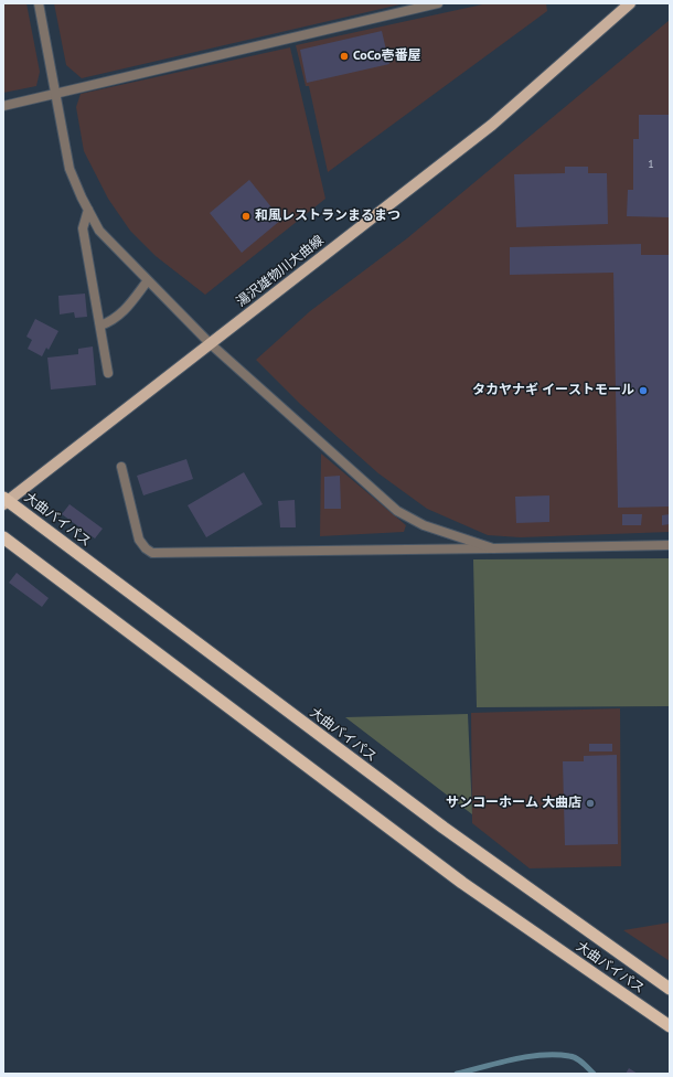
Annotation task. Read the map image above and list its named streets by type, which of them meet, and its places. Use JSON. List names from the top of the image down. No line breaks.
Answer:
{"streets":{"highway":["大曲バイパス"],"main road":["湯沢雄物川大曲線"]},"crossings":[["湯沢雄物川大曲線","大曲バイパス"]],"places":["CoCo壱番屋","和風レストランまるまつ","タカヤナギ イーストモール","サンコーホーム 大曲店"],"house_numbers":["1"]}
